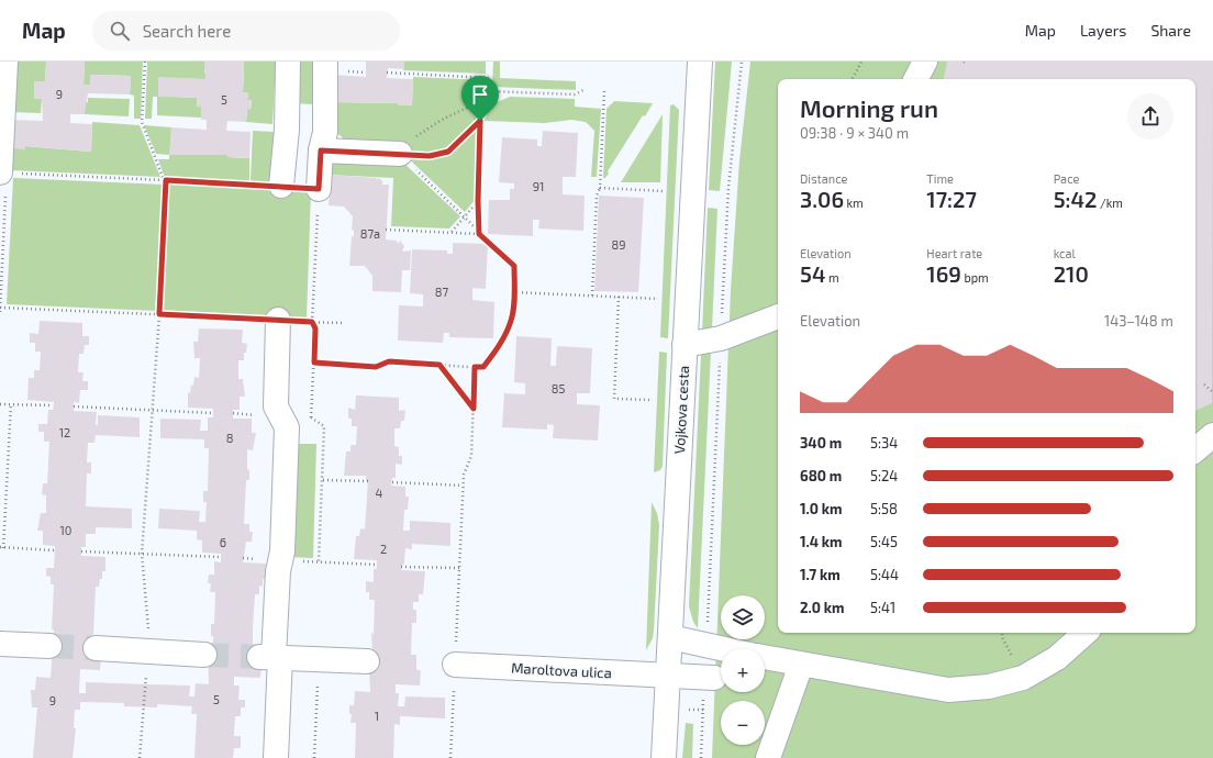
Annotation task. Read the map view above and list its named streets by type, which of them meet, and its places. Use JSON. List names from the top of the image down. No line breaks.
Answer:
{"streets":{"street":["Vojkova cesta","Maroltova ulica"]},"crossings":[["Vojkova cesta","Maroltova ulica"]],"house_numbers":["9","5","91","87a","89","87","85","12","8","4","10","6","2","5","9","1"],"page":{"header":"Map","search":"Search here","nav":["Map","Layers","Share"],"heading":["Morning run","09:38 · 9 × 340 m"],"stats":[["Distance","3.06 km"],["Time","17:27"],["Pace","5:42 /km"],["Elevation","54 m"],["Heart rate","169 bpm"],["kcal","210"]],"chart":["Elevation","143–148 m"],"list":[{"name":"340 m","note":"5:34"},{"name":"680 m","note":"5:24"},{"name":"1.0 km","note":"5:58"},{"name":"1.4 km","note":"5:45"},{"name":"1.7 km","note":"5:44"},{"name":"2.0 km","note":"5:41"}],"map_buttons":["+","−"]}}
